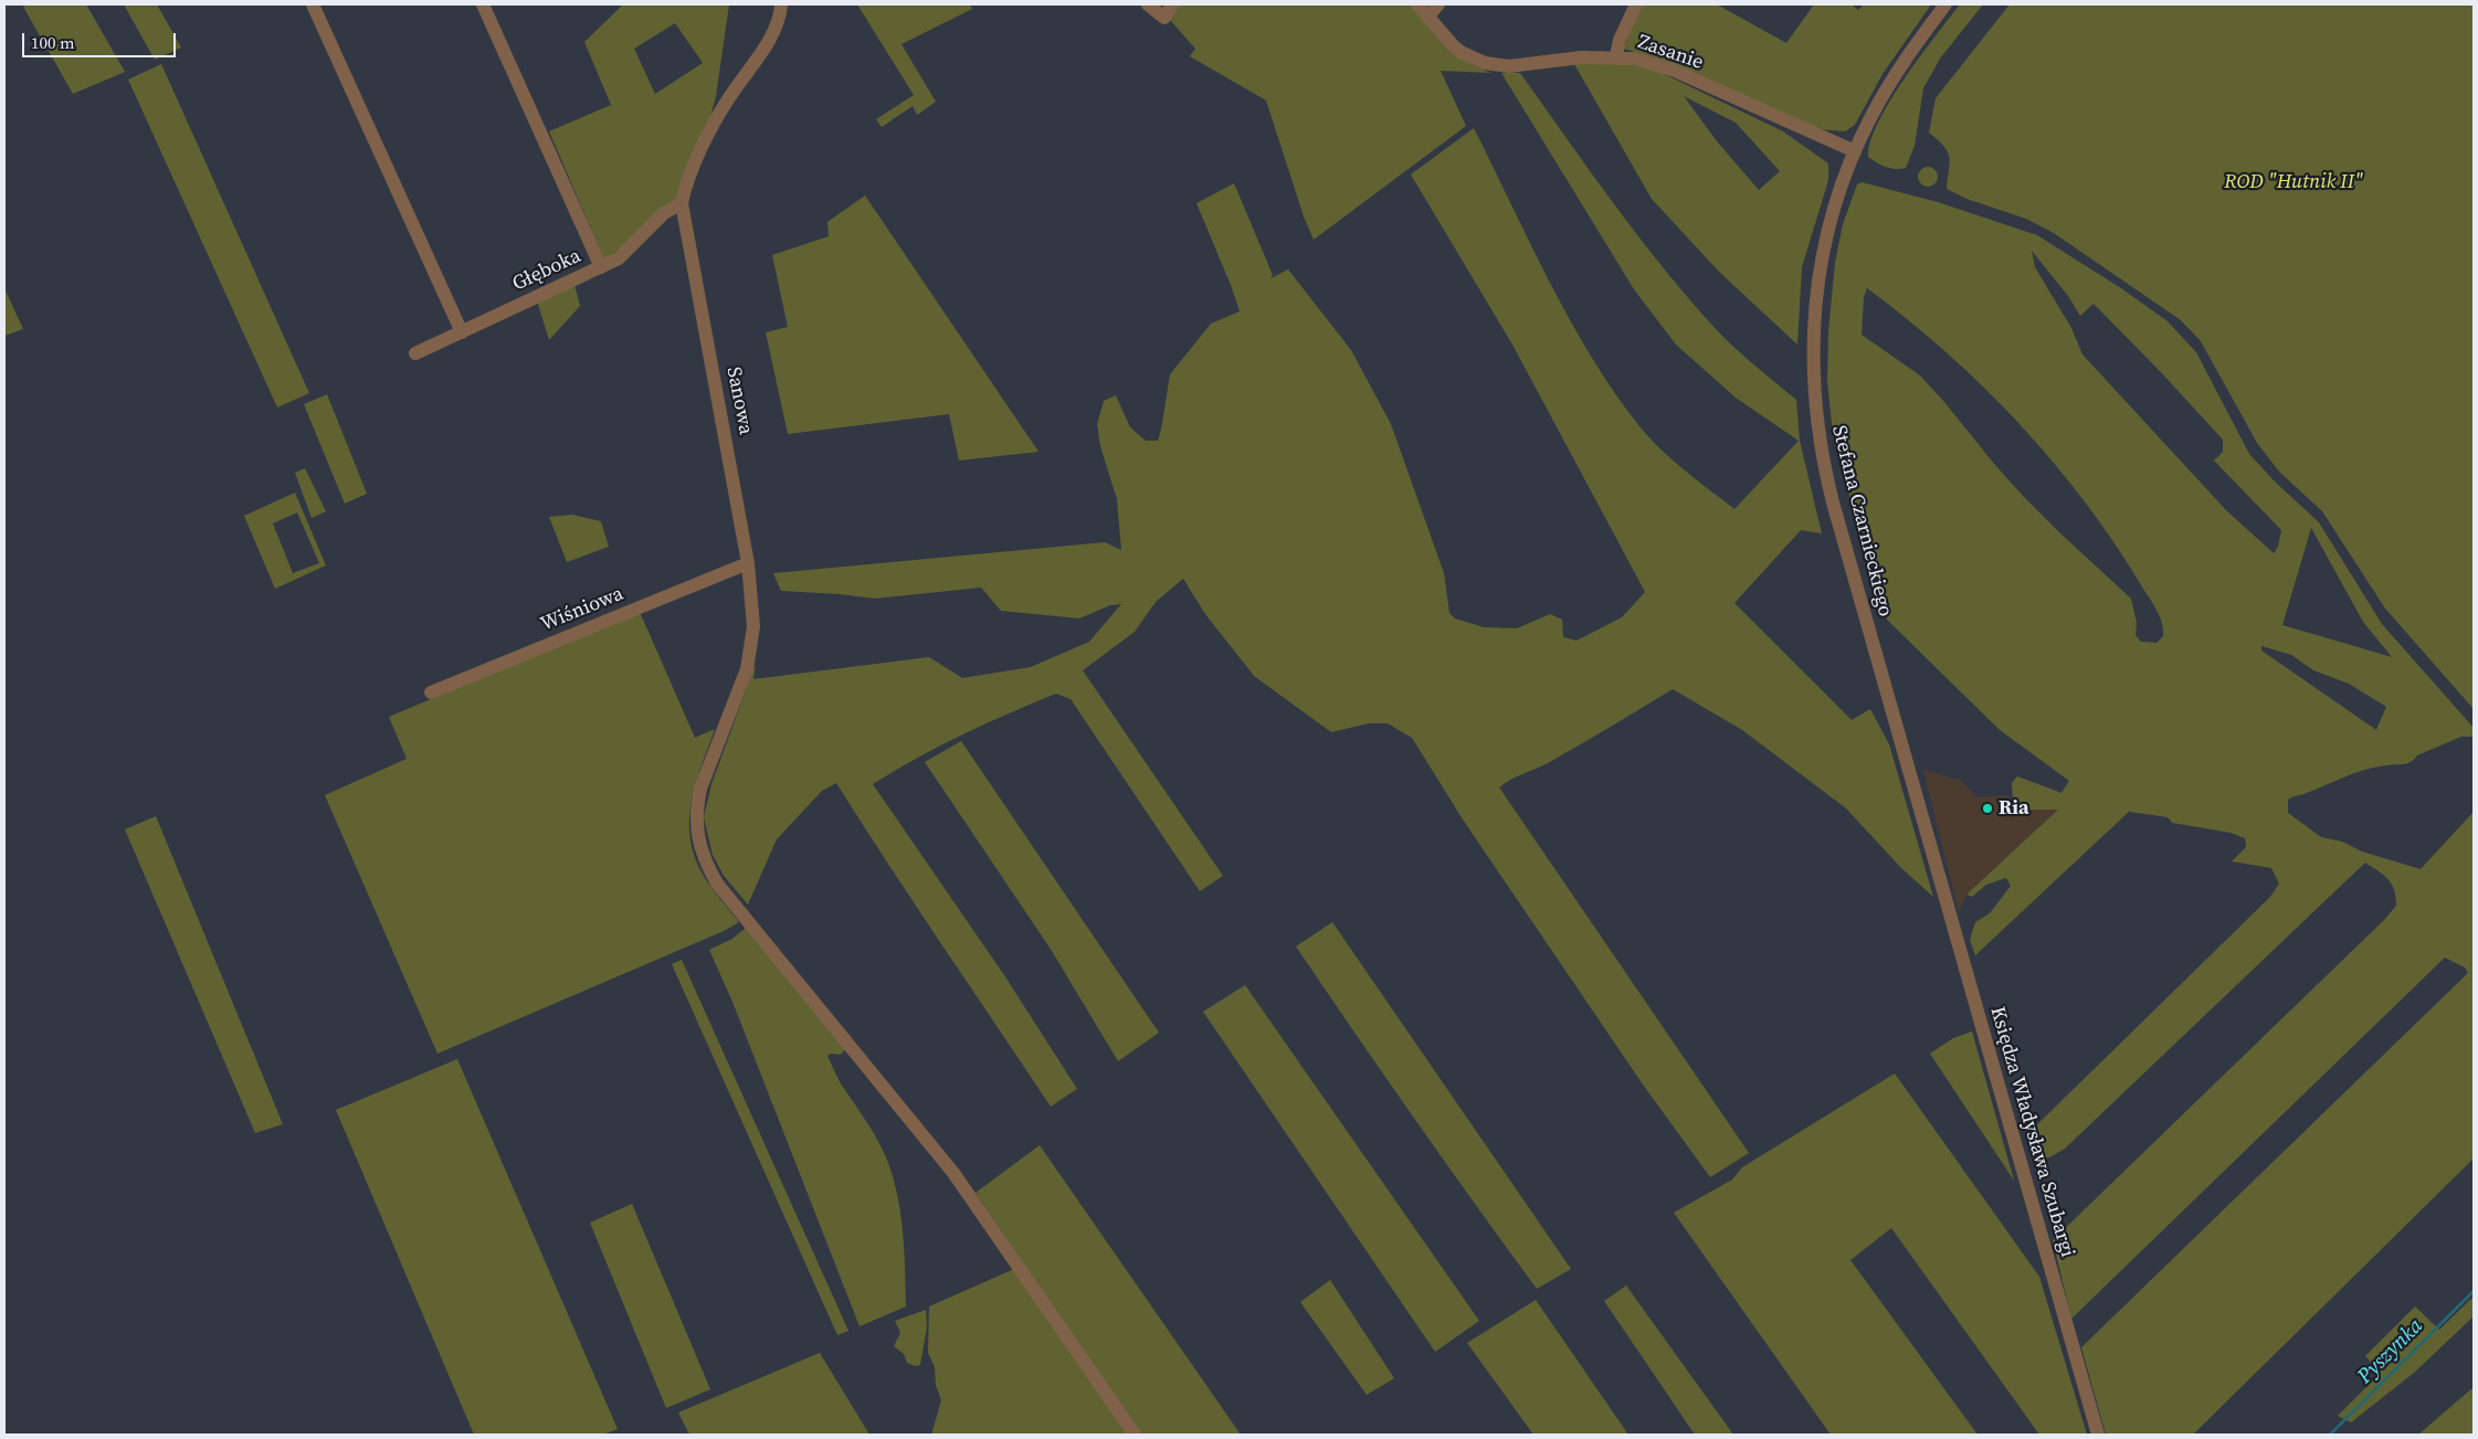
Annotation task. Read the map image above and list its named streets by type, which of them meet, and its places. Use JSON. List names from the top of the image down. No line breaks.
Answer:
{"streets":{"street":["Zasanie","Głęboka","Sanowa","Stefana Czarnieckiego","Wiśniowa","Księdza Władysława Szubargi"]},"crossings":[["Zasanie","Stefana Czarnieckiego"],["Głęboka","Sanowa"],["Sanowa","Wiśniowa"],["Stefana Czarnieckiego","Księdza Władysława Szubargi"]],"water":["Pyszynka"],"parks":["ROD \"Hutnik II\""],"places":["Ria"],"scale_bar":"100 m"}
